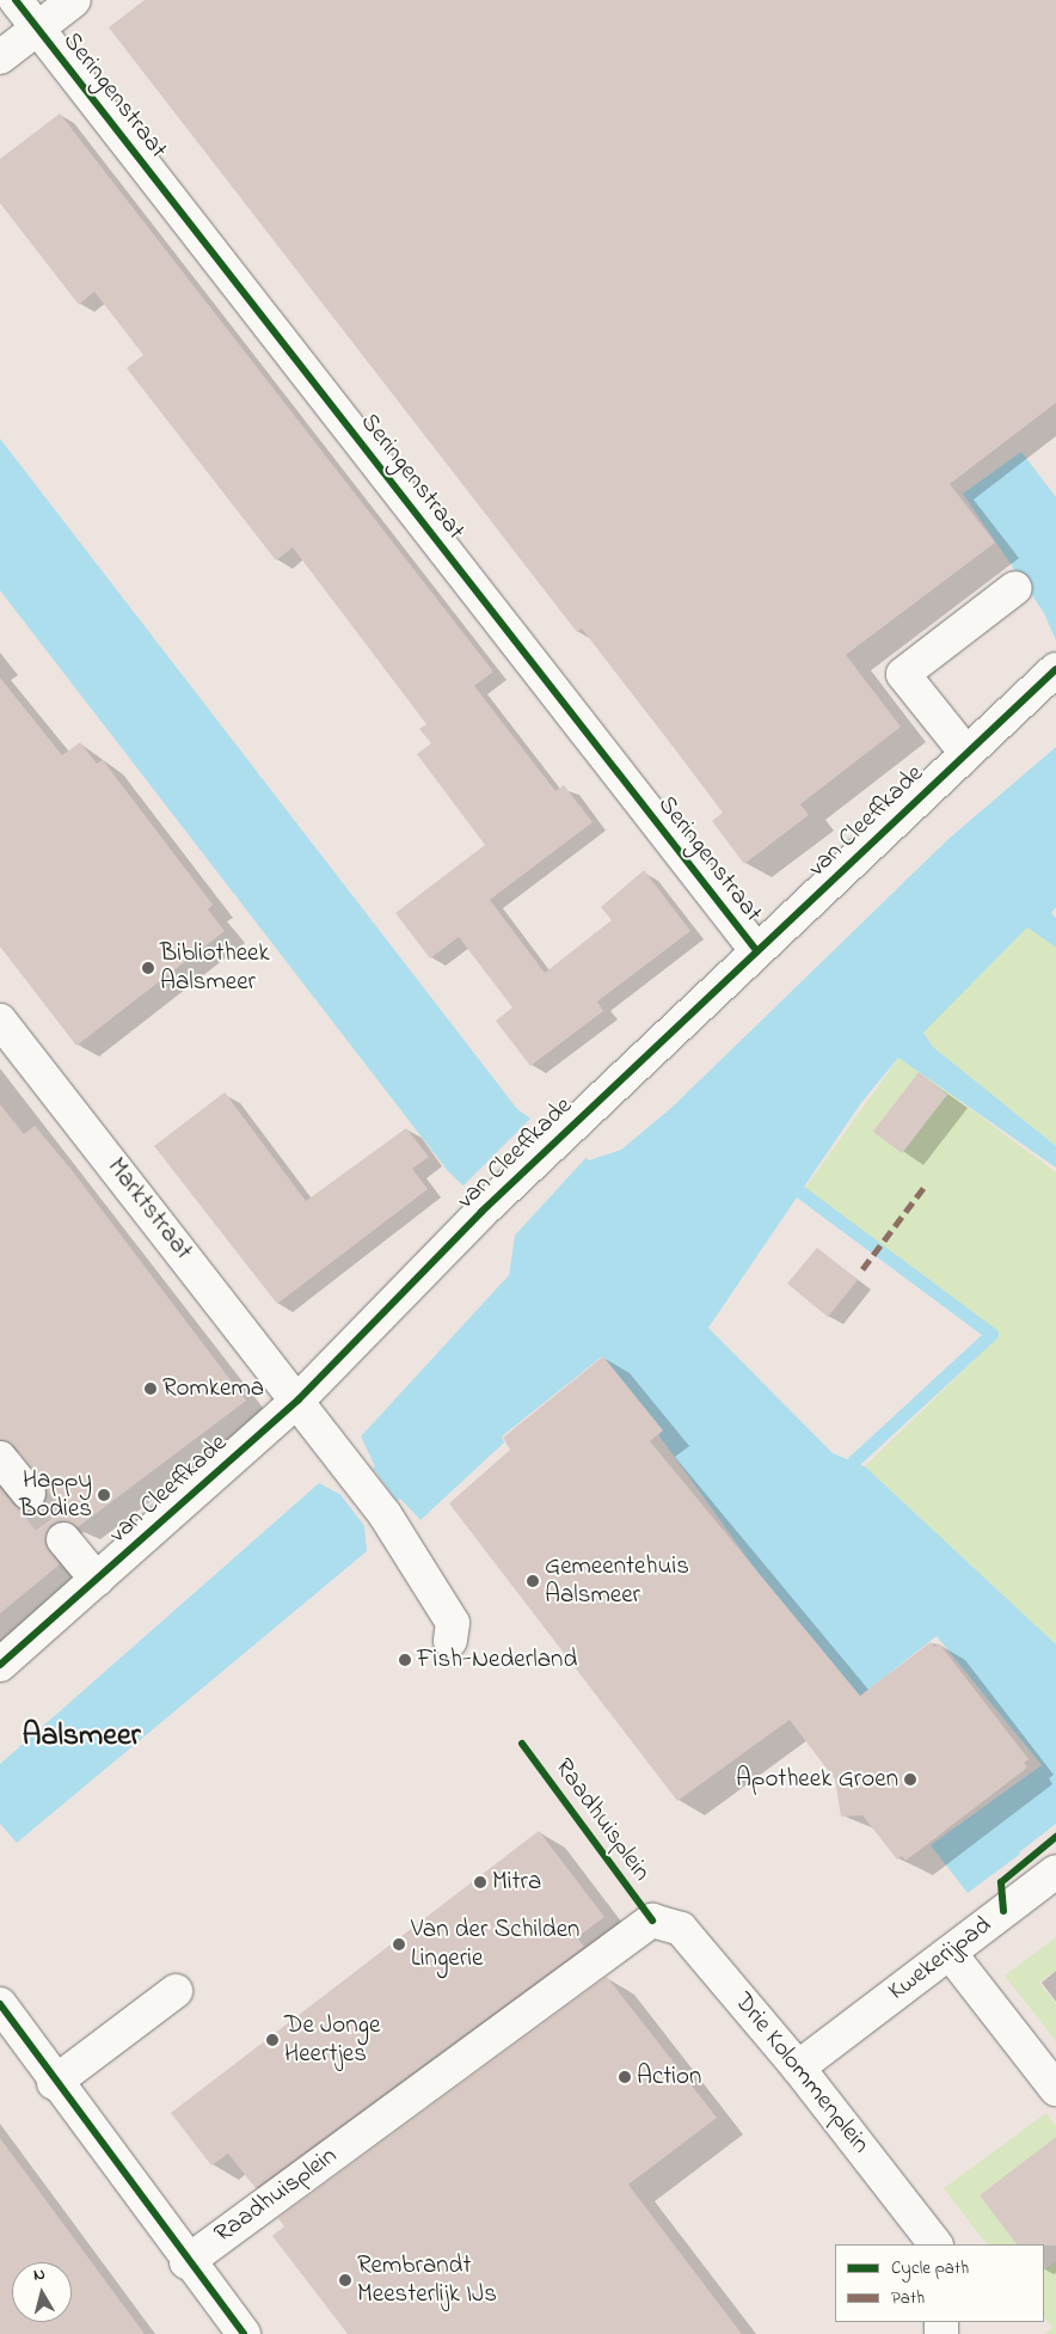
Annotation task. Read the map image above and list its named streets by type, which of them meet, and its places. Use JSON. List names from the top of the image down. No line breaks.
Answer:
{"streets":{"street":["Seringenstraat","van Cleeffkade","Marktstraat","Raadhuisplein","Kwekerijpad","Drie Kolommenplein"]},"crossings":[["Seringenstraat","van Cleeffkade"],["van Cleeffkade","Marktstraat"],["Raadhuisplein","Drie Kolommenplein"],["Kwekerijpad","Drie Kolommenplein"]],"districts":["Aalsmeer"],"places":["Bibliotheek Aalsmeer","Romkema","Happy Bodies","Gemeentehuis Aalsmeer","Fish-Nederland","Apotheek Groen","Mitra","Van der Schilden Lingerie","De Jonge Heertjes","Action","Rembrandt Meesterlijk IJs"],"legend":["Cycle path","Path"],"north":"top"}
